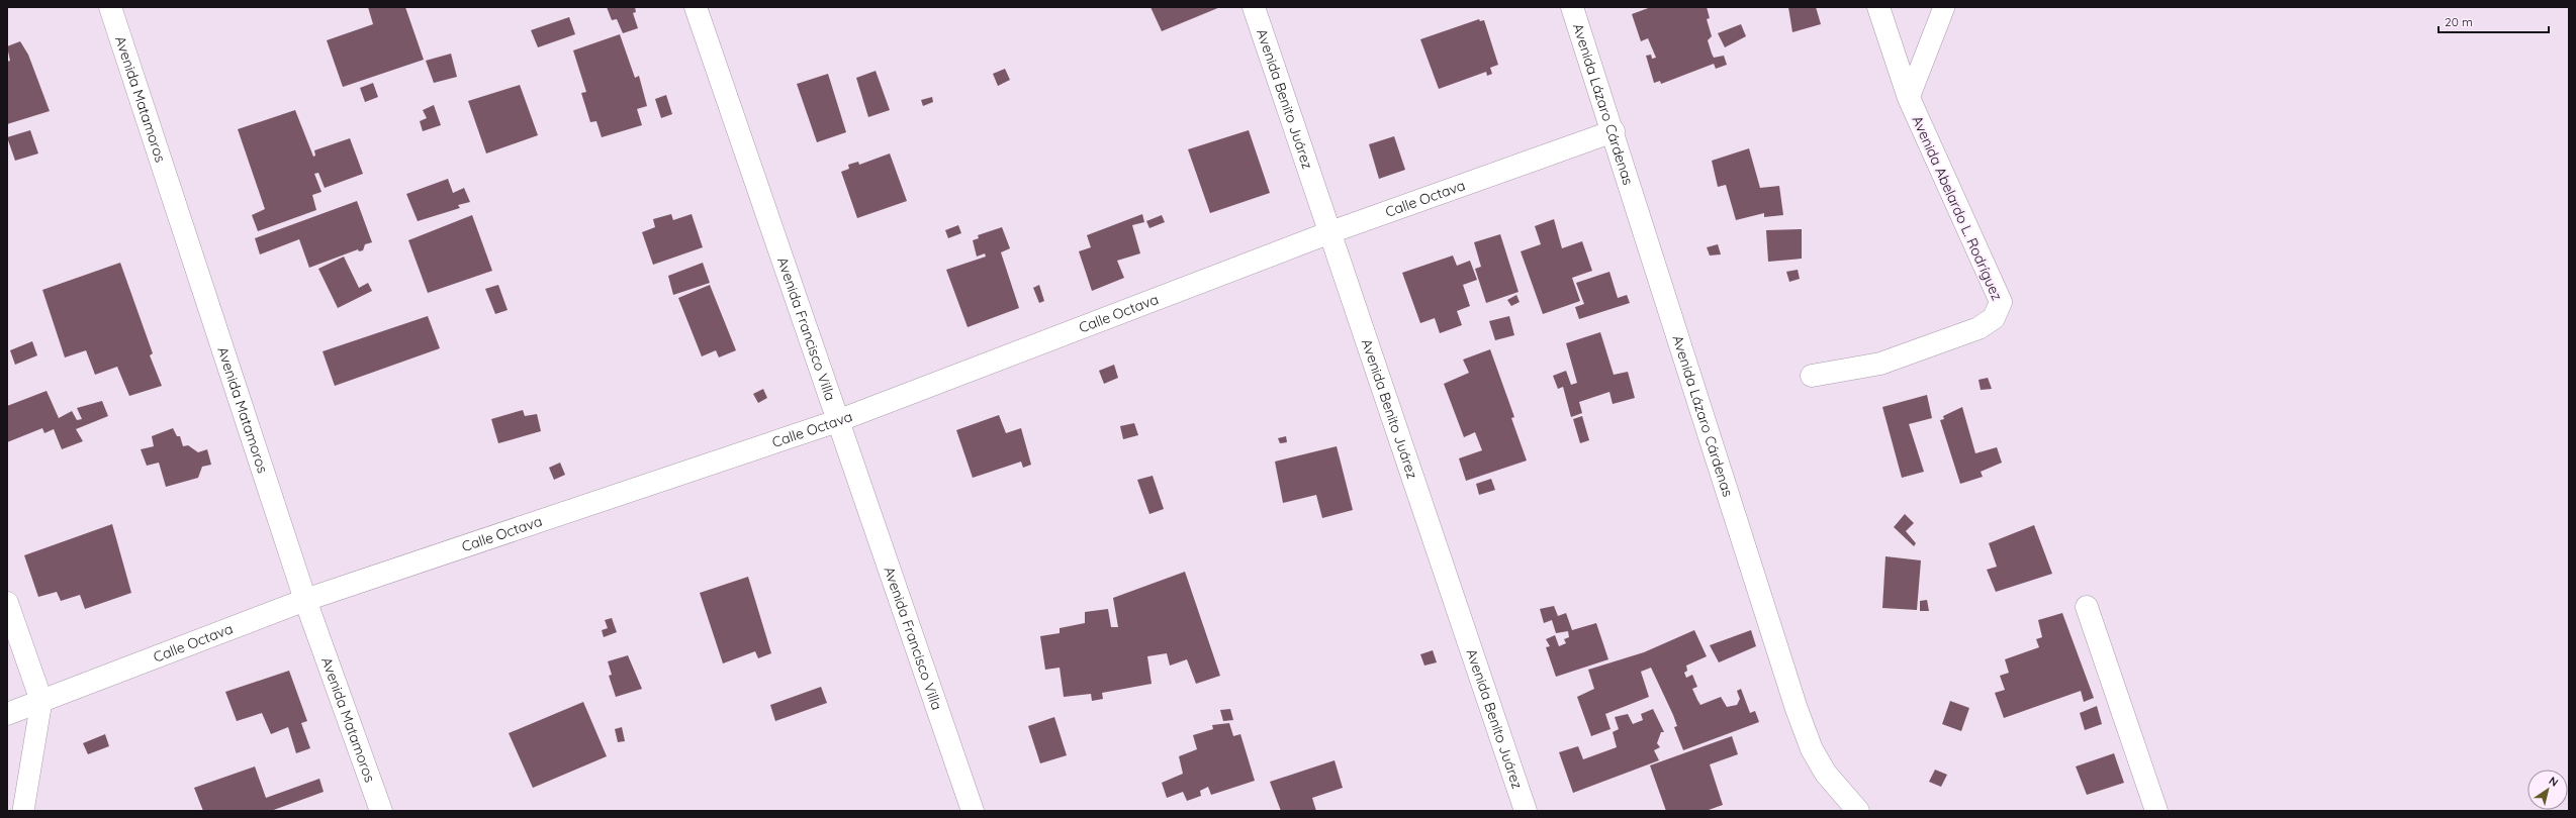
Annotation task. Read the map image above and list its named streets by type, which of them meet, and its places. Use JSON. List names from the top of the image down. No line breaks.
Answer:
{"streets":{"street":["Avenida Matamoros","Avenida Benito Juárez","Avenida Lázaro Cárdenas","Calle Octava","Avenida Abelardo L. Rodríguez","Avenida Francisco Villa"]},"crossings":[["Avenida Matamoros","Calle Octava"],["Avenida Benito Juárez","Calle Octava"],["Avenida Lázaro Cárdenas","Calle Octava"],["Calle Octava","Avenida Francisco Villa"]],"scale_bar":"20 m","north":"top right"}
